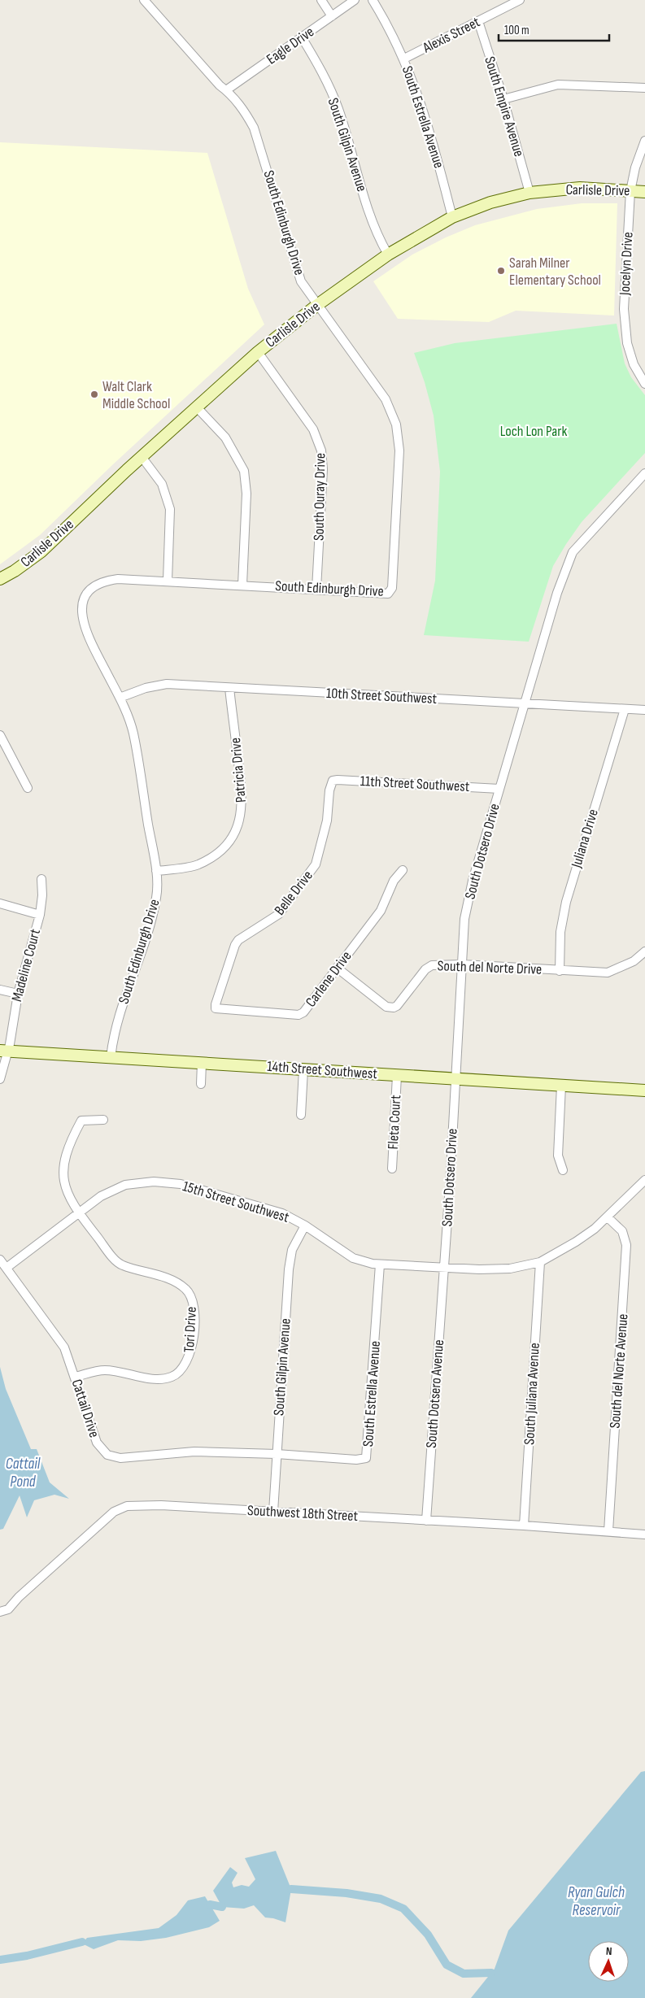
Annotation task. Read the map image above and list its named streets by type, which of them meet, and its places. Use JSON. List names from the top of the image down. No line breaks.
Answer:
{"streets":{"street":["Alexis Street","Eagle Drive","South Empire Avenue","South Estrella Avenue","South Gilpin Avenue","Carlisle Drive","South Edinburgh Drive","Jocelyn Drive","South Ouray Drive","10th Street Southwest","Patricia Drive","11th Street Southwest","Juliana Drive","South Dotsero Drive","Belle Drive","Madeline Court","South del Norte Drive","Carlene Drive","14th Street Southwest","Fleta Court","15th Street Southwest","Tori Drive","South del Norte Avenue","South Dotsero Avenue","South Juliana Avenue","Cattail Drive","Southwest 18th Street"]},"crossings":[["Alexis Street","South Empire Avenue"],["Alexis Street","South Estrella Avenue"],["Eagle Drive","South Gilpin Avenue"],["Eagle Drive","South Edinburgh Drive"],["South Empire Avenue","Carlisle Drive"],["South Estrella Avenue","South Gilpin Avenue"],["South Estrella Avenue","Carlisle Drive"],["South Estrella Avenue","15th Street Southwest"],["South Estrella Avenue","Cattail Drive"],["South Gilpin Avenue","Carlisle Drive"],["South Gilpin Avenue","15th Street Southwest"],["South Gilpin Avenue","Cattail Drive"],["South Gilpin Avenue","Southwest 18th Street"],["Carlisle Drive","South Edinburgh Drive"],["Carlisle Drive","Jocelyn Drive"],["Carlisle Drive","South Ouray Drive"],["South Edinburgh Drive","South Ouray Drive"],["South Edinburgh Drive","10th Street Southwest"],["South Edinburgh Drive","Patricia Drive"],["South Edinburgh Drive","14th Street Southwest"],["10th Street Southwest","Patricia Drive"],["10th Street Southwest","Juliana Drive"],["10th Street Southwest","South Dotsero Drive"],["11th Street Southwest","South Dotsero Drive"],["11th Street Southwest","Belle Drive"],["Juliana Drive","South del Norte Drive"],["South Dotsero Drive","South del Norte Drive"],["South Dotsero Drive","14th Street Southwest"],["South Dotsero Drive","15th Street Southwest"],["South Dotsero Drive","South Dotsero Avenue"],["Belle Drive","Carlene Drive"],["Madeline Court","14th Street Southwest"],["South del Norte Drive","Carlene Drive"],["14th Street Southwest","Fleta Court"],["15th Street Southwest","Tori Drive"],["15th Street Southwest","South del Norte Avenue"],["15th Street Southwest","South Dotsero Avenue"],["15th Street Southwest","South Juliana Avenue"],["15th Street Southwest","Cattail Drive"],["Tori Drive","Cattail Drive"],["South del Norte Avenue","Southwest 18th Street"],["South Dotsero Avenue","Southwest 18th Street"],["South Juliana Avenue","Southwest 18th Street"]],"water":["Cattail Pond","Ryan Gulch Reservoir"],"parks":["Loch Lon Park"],"places":["Sarah Milner Elementary School","Walt Clark Middle School"],"scale_bar":"100 m","north":"top"}
